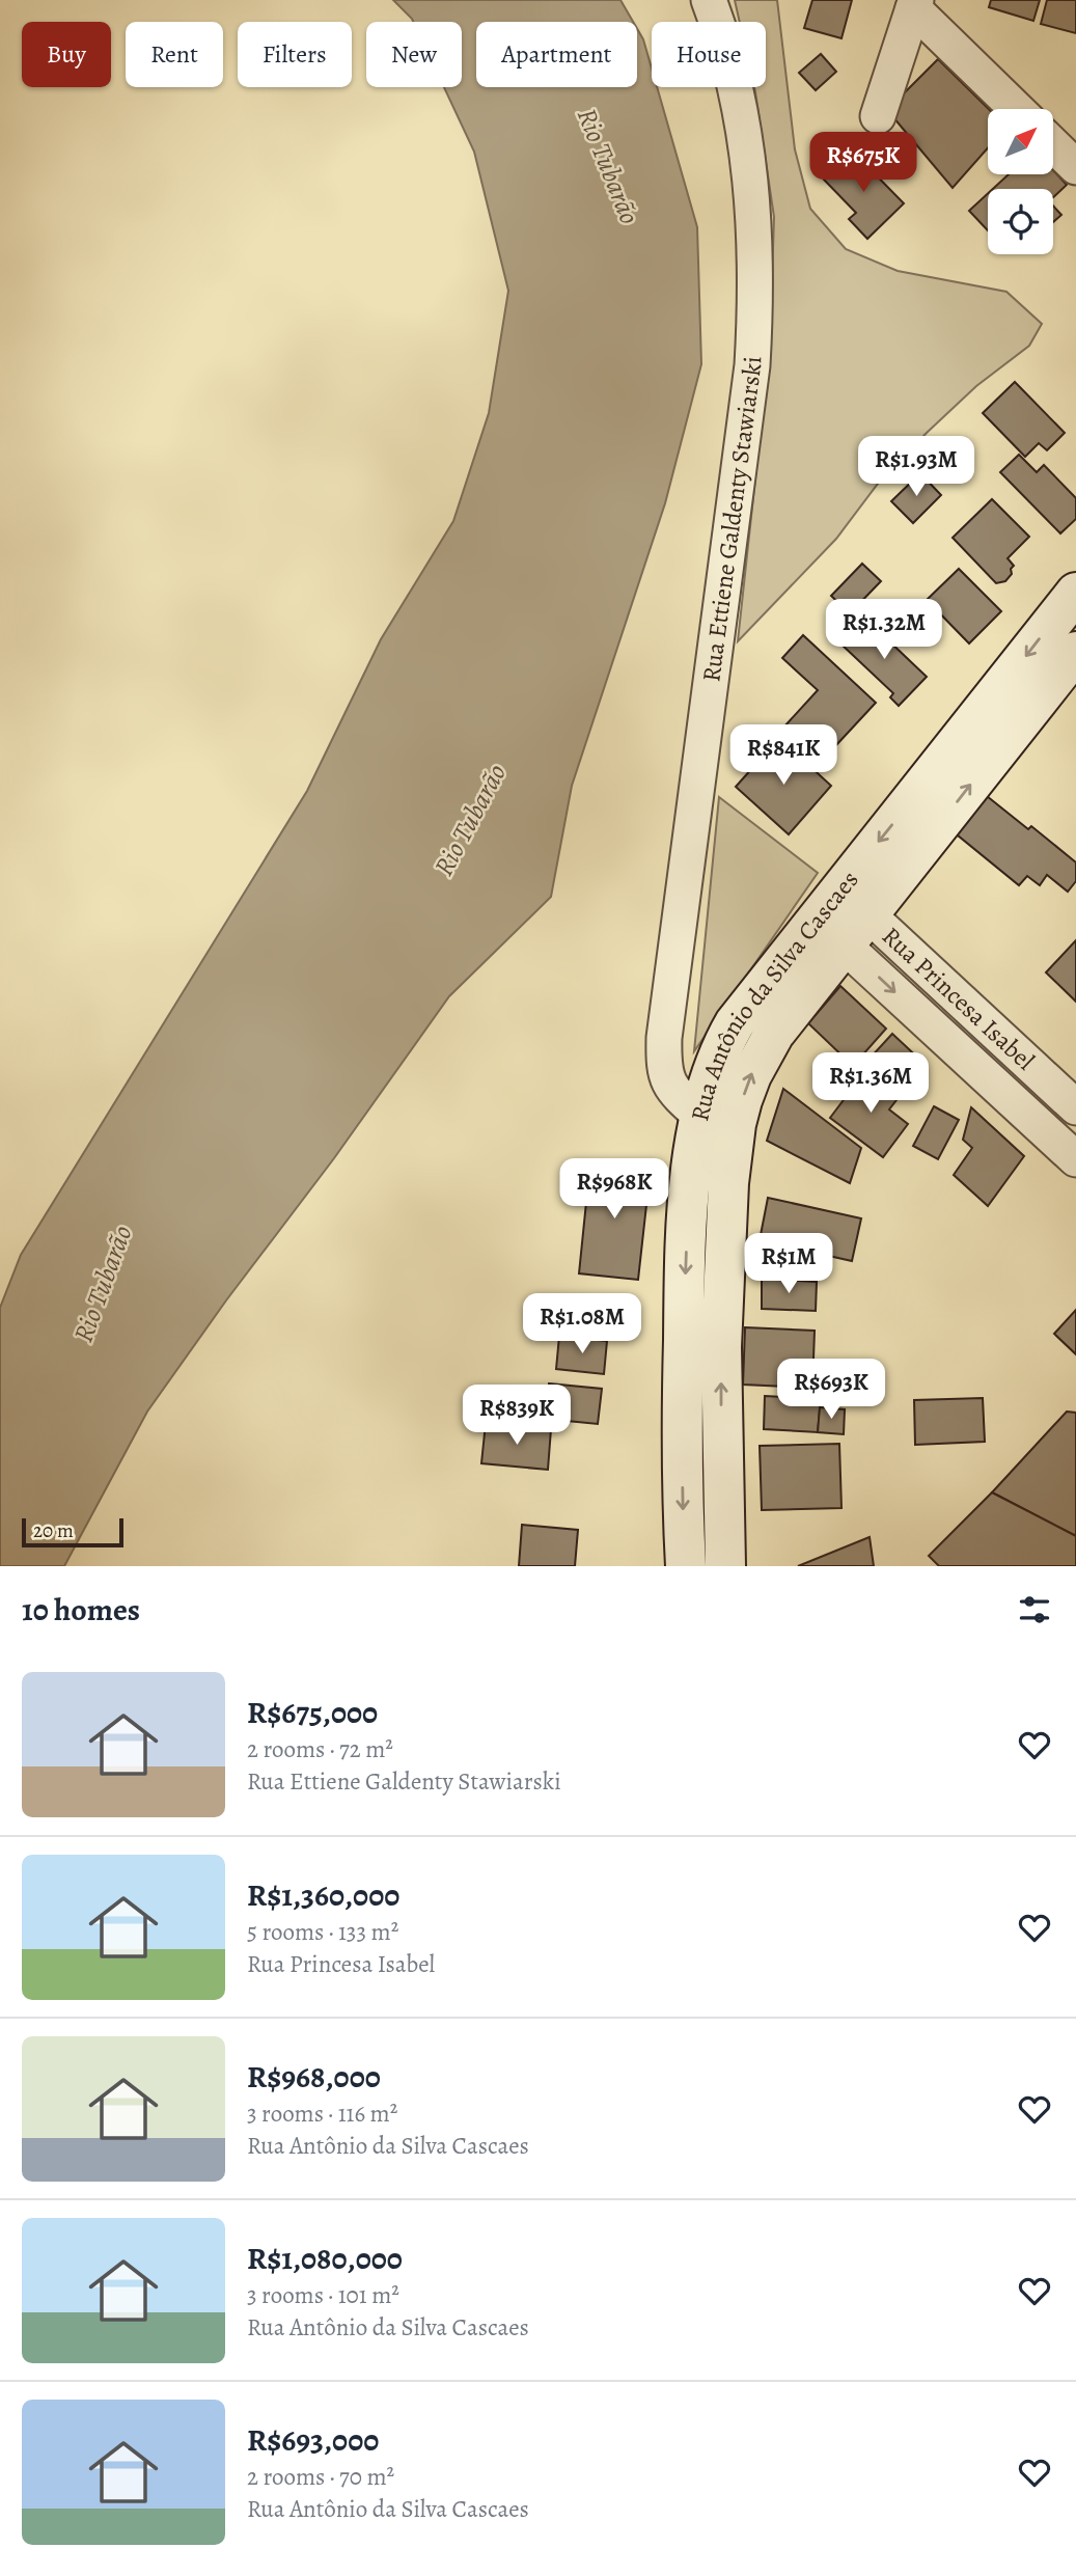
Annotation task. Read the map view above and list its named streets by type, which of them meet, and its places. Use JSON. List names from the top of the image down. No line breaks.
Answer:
{"streets":{"main road":["Rua Antônio da Silva Cascaes"],"street":["Rua Ettiene Galdenty Stawiarski","Rua Princesa Isabel"]},"crossings":[["Rua Ettiene Galdenty Stawiarski","Rua Antônio da Silva Cascaes"],["Rua Antônio da Silva Cascaes","Rua Princesa Isabel"]],"water":["Rio Tubarão"],"scale_bar":"20 m","north":"top right","page":{"chip":["Buy","Rent","Filters","New","Apartment","House"],"price":["R$675K","R$1.93M","R$1.32M","R$841K","R$1.36M","R$968K","R$1M","R$1.08M","R$693K","R$839K"],"scale":"20 m","heading":"10 homes","list":[{"name":"R$675,000","note":"2 rooms · 72 m² · Rua Ettiene Galdenty Stawiarski"},{"name":"R$1,360,000","note":"5 rooms · 133 m² · Rua Princesa Isabel"},{"name":"R$968,000","note":"3 rooms · 116 m² · Rua Antônio da Silva Cascaes"},{"name":"R$1,080,000","note":"3 rooms · 101 m² · Rua Antônio da Silva Cascaes"},{"name":"R$693,000","note":"2 rooms · 70 m² · Rua Antônio da Silva Cascaes"}]}}
